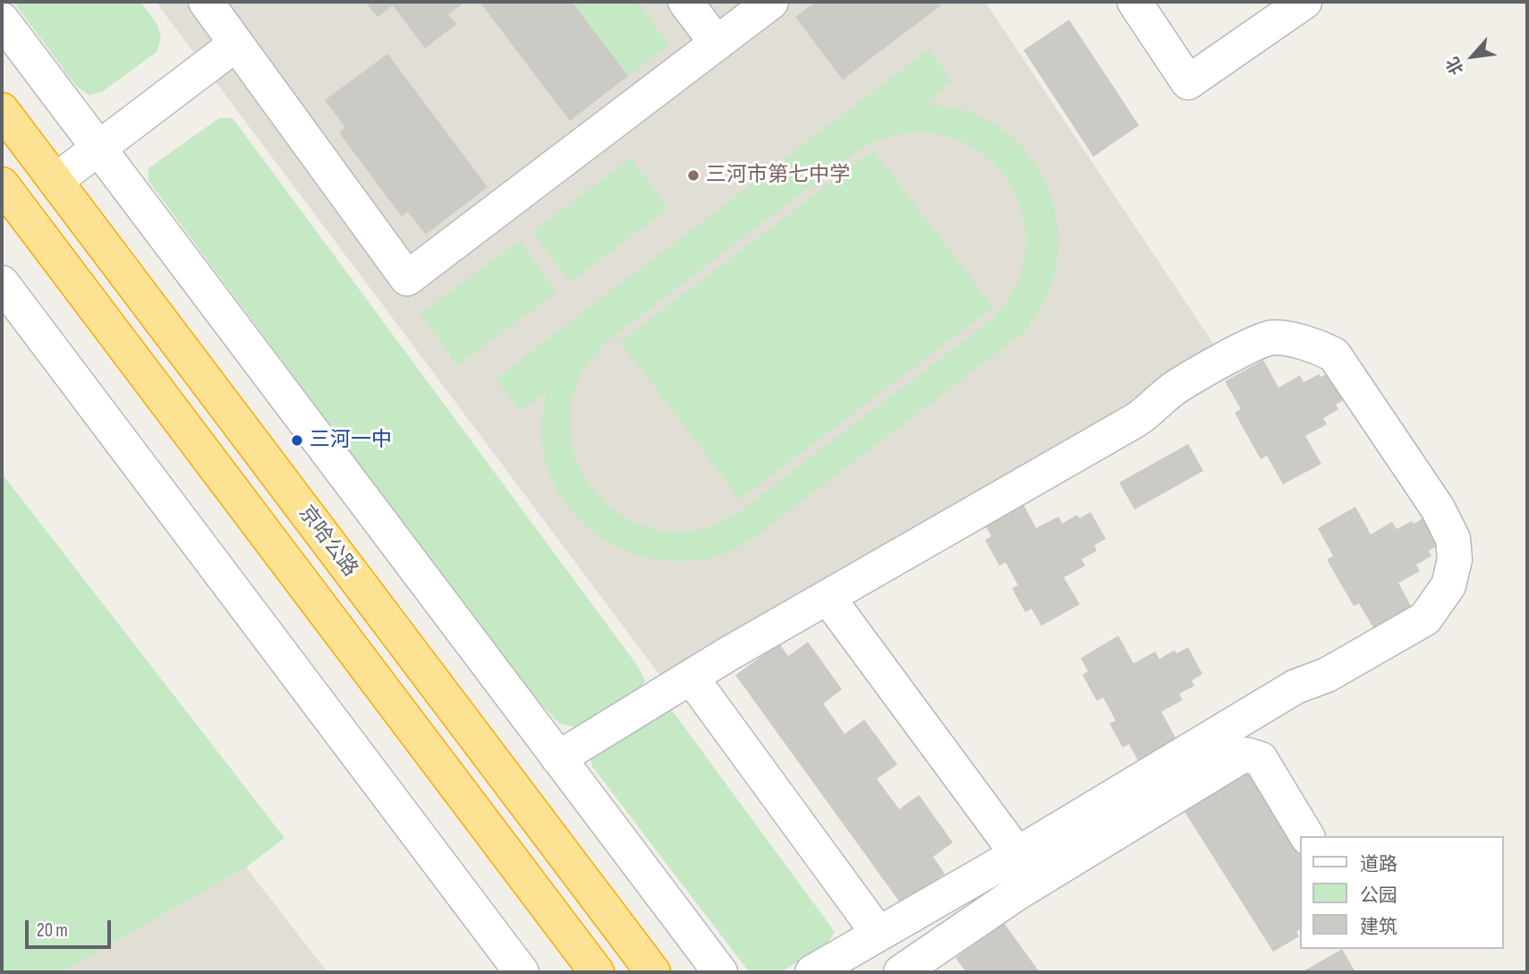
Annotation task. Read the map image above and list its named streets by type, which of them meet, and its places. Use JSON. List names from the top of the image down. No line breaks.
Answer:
{"streets":{"highway":["京哈公路"]},"places":["三河市第七中学","三河一中"],"legend":["道路","公园","建筑"],"scale_bar":"20 m","north":"bottom left"}
